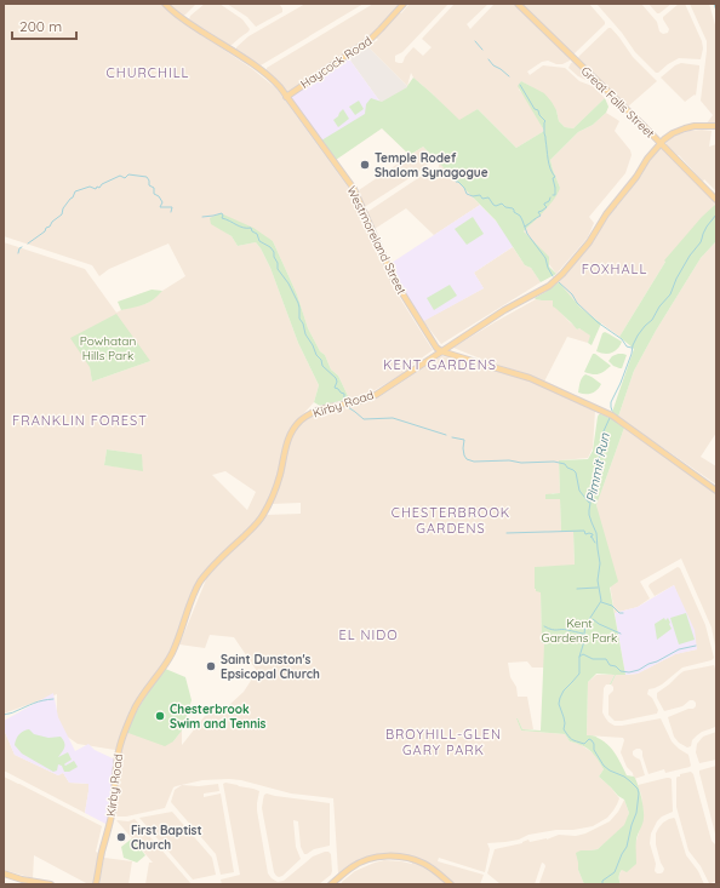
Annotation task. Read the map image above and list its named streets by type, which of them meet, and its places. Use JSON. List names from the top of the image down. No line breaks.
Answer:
{"streets":{"main road":["Haycock Road","Great Falls Street","Westmoreland Street","Kirby Road"]},"crossings":[["Haycock Road","Westmoreland Street"],["Great Falls Street","Kirby Road"],["Westmoreland Street","Kirby Road"]],"districts":["CHURCHILL","FOXHALL","KENT GARDENS","FRANKLIN FOREST","CHESTERBROOK GARDENS","EL NIDO","BROYHILL-GLEN GARY PARK"],"water":["Pimmit Run"],"parks":["Powhatan Hills Park","Kent Gardens Park"],"places":["Temple Rodef Shalom Synagogue","Saint Dunston's Epsicopal Church","Chesterbrook Swim and Tennis","First Baptist Church"],"scale_bar":"200 m"}
